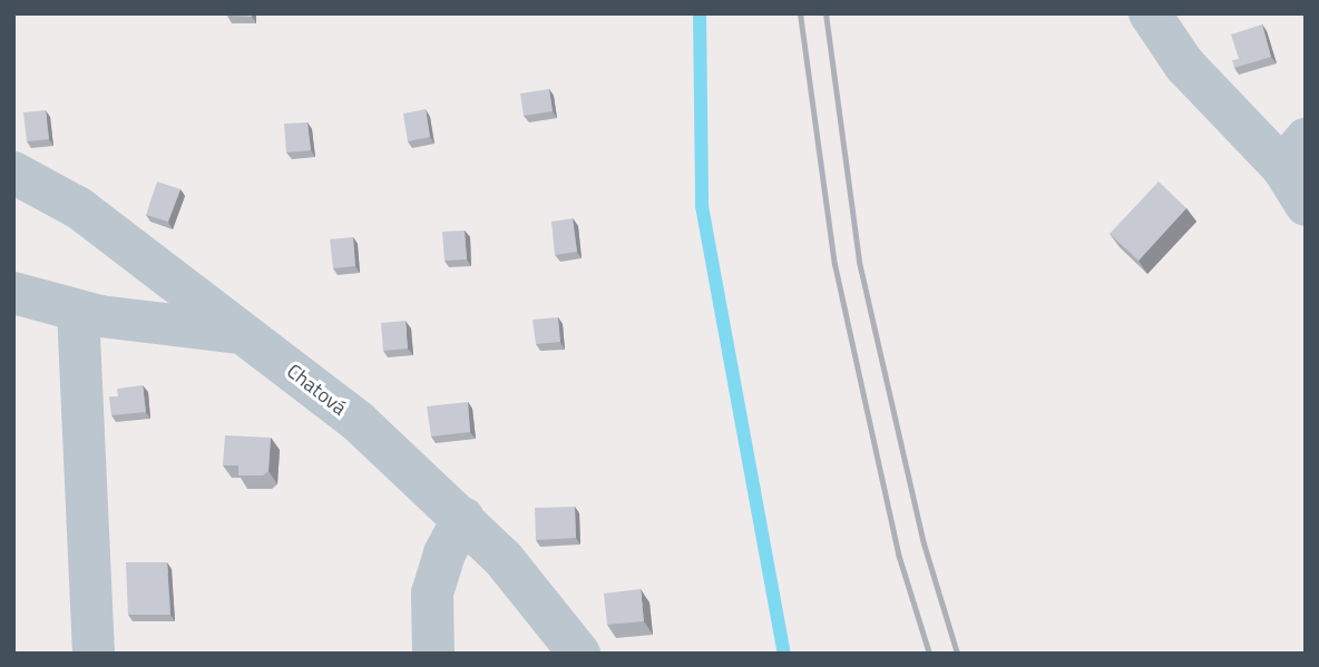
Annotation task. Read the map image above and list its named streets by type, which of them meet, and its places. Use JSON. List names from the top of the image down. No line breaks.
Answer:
{"streets":{"street":["Chatová"]}}
